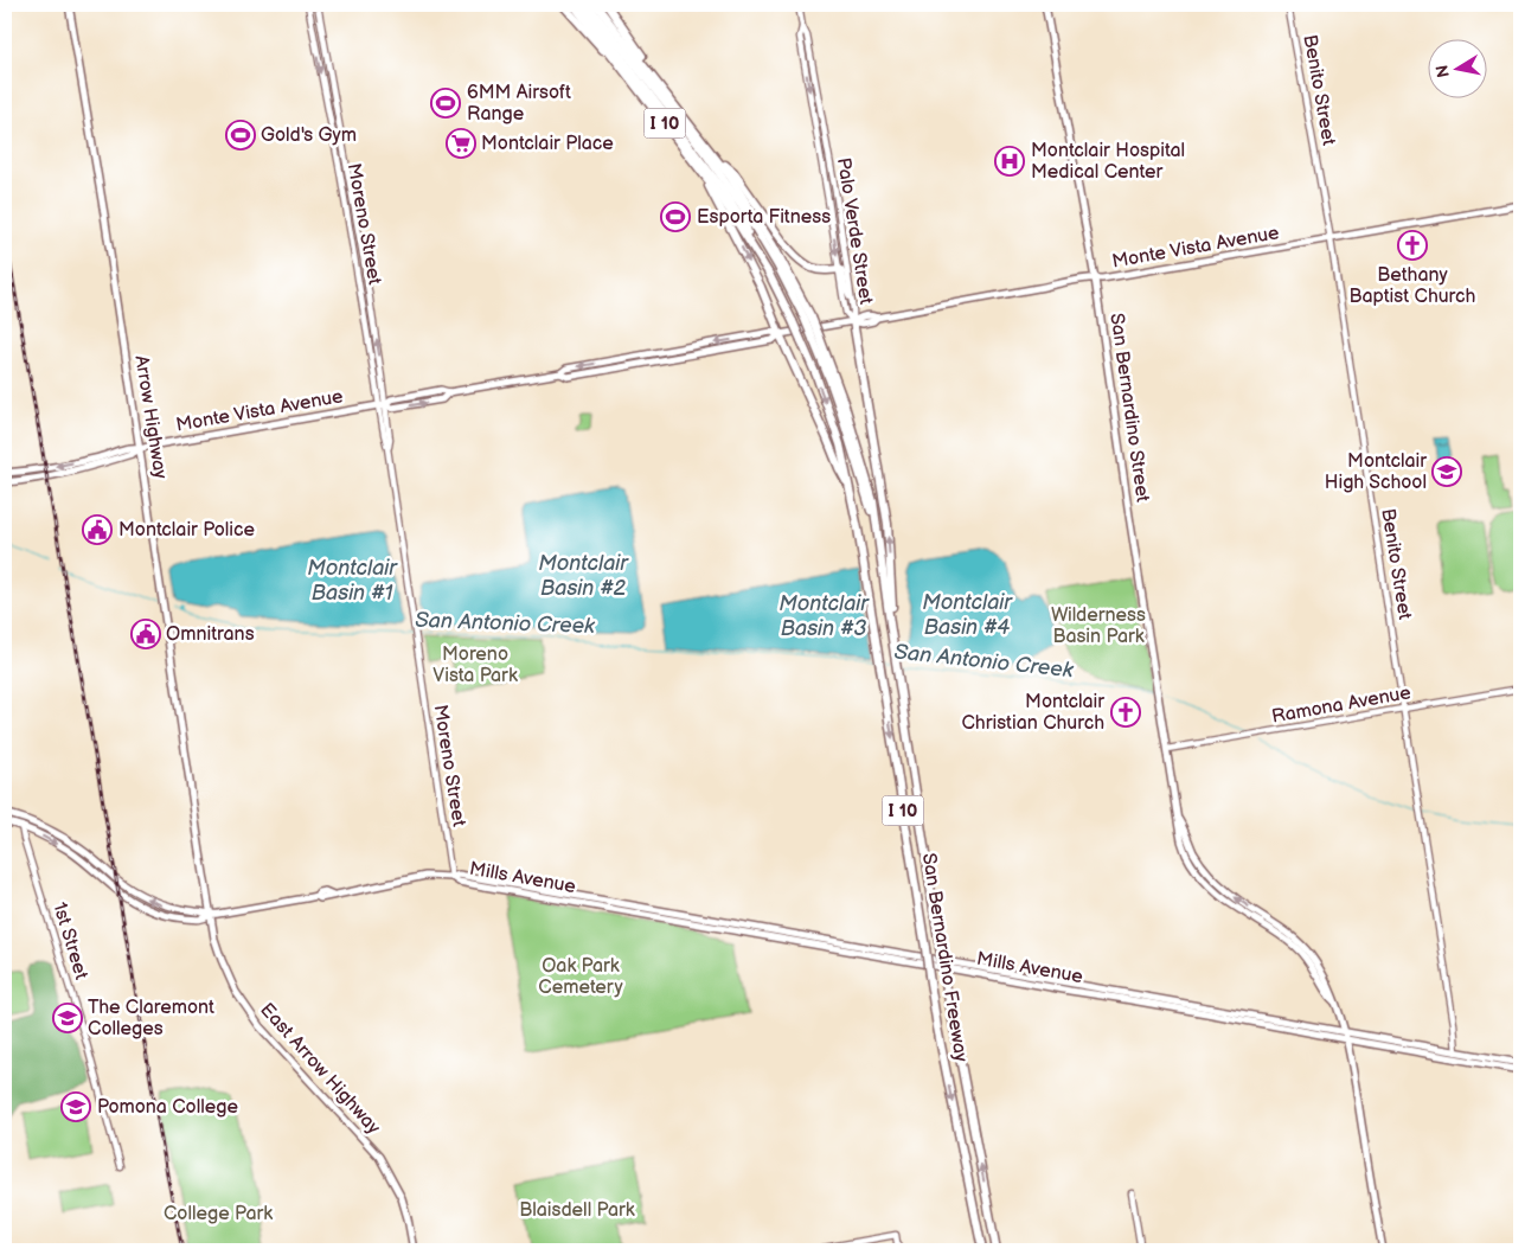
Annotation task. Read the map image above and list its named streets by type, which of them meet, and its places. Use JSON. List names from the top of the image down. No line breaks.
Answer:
{"streets":{"highway":["I 10","San Bernardino Freeway"],"main road":["Monte Vista Avenue","San Bernardino Street","Arrow Highway","Mills Avenue","East Arrow Highway"],"street":["Benito Street","Moreno Street","Palo Verde Street","Ramona Avenue","1st Street"]},"crossings":[["Benito Street","Monte Vista Avenue"],["Benito Street","Ramona Avenue"],["Benito Street","Mills Avenue"],["Moreno Street","Monte Vista Avenue"],["Moreno Street","Mills Avenue"],["Palo Verde Street","Monte Vista Avenue"],["Monte Vista Avenue","San Bernardino Street"],["Monte Vista Avenue","Arrow Highway"],["San Bernardino Street","Ramona Avenue"],["San Bernardino Street","Mills Avenue"],["Arrow Highway","East Arrow Highway"],["Mills Avenue","1st Street"],["Mills Avenue","East Arrow Highway"]],"water":["Montclair Basin #2","Montclair Basin #1","Montclair Basin #4","Montclair Basin #3","San Antonio Creek"],"parks":["Wilderness Basin Park","Moreno Vista Park","Oak Park Cemetery","Blaisdell Park","College Park"],"places":{"sports":["6MM Airsoft Range","Gold's Gym","Esporta Fitness"],"supermarket":["Montclair Place"],"hospital":["Montclair Hospital Medical Center"],"church":["Bethany Baptist Church","Montclair Christian Church"],"school or university":["Montclair High School","The Claremont Colleges","Pomona College"],"public building":["Montclair Police","Omnitrans"]},"north":"left"}
